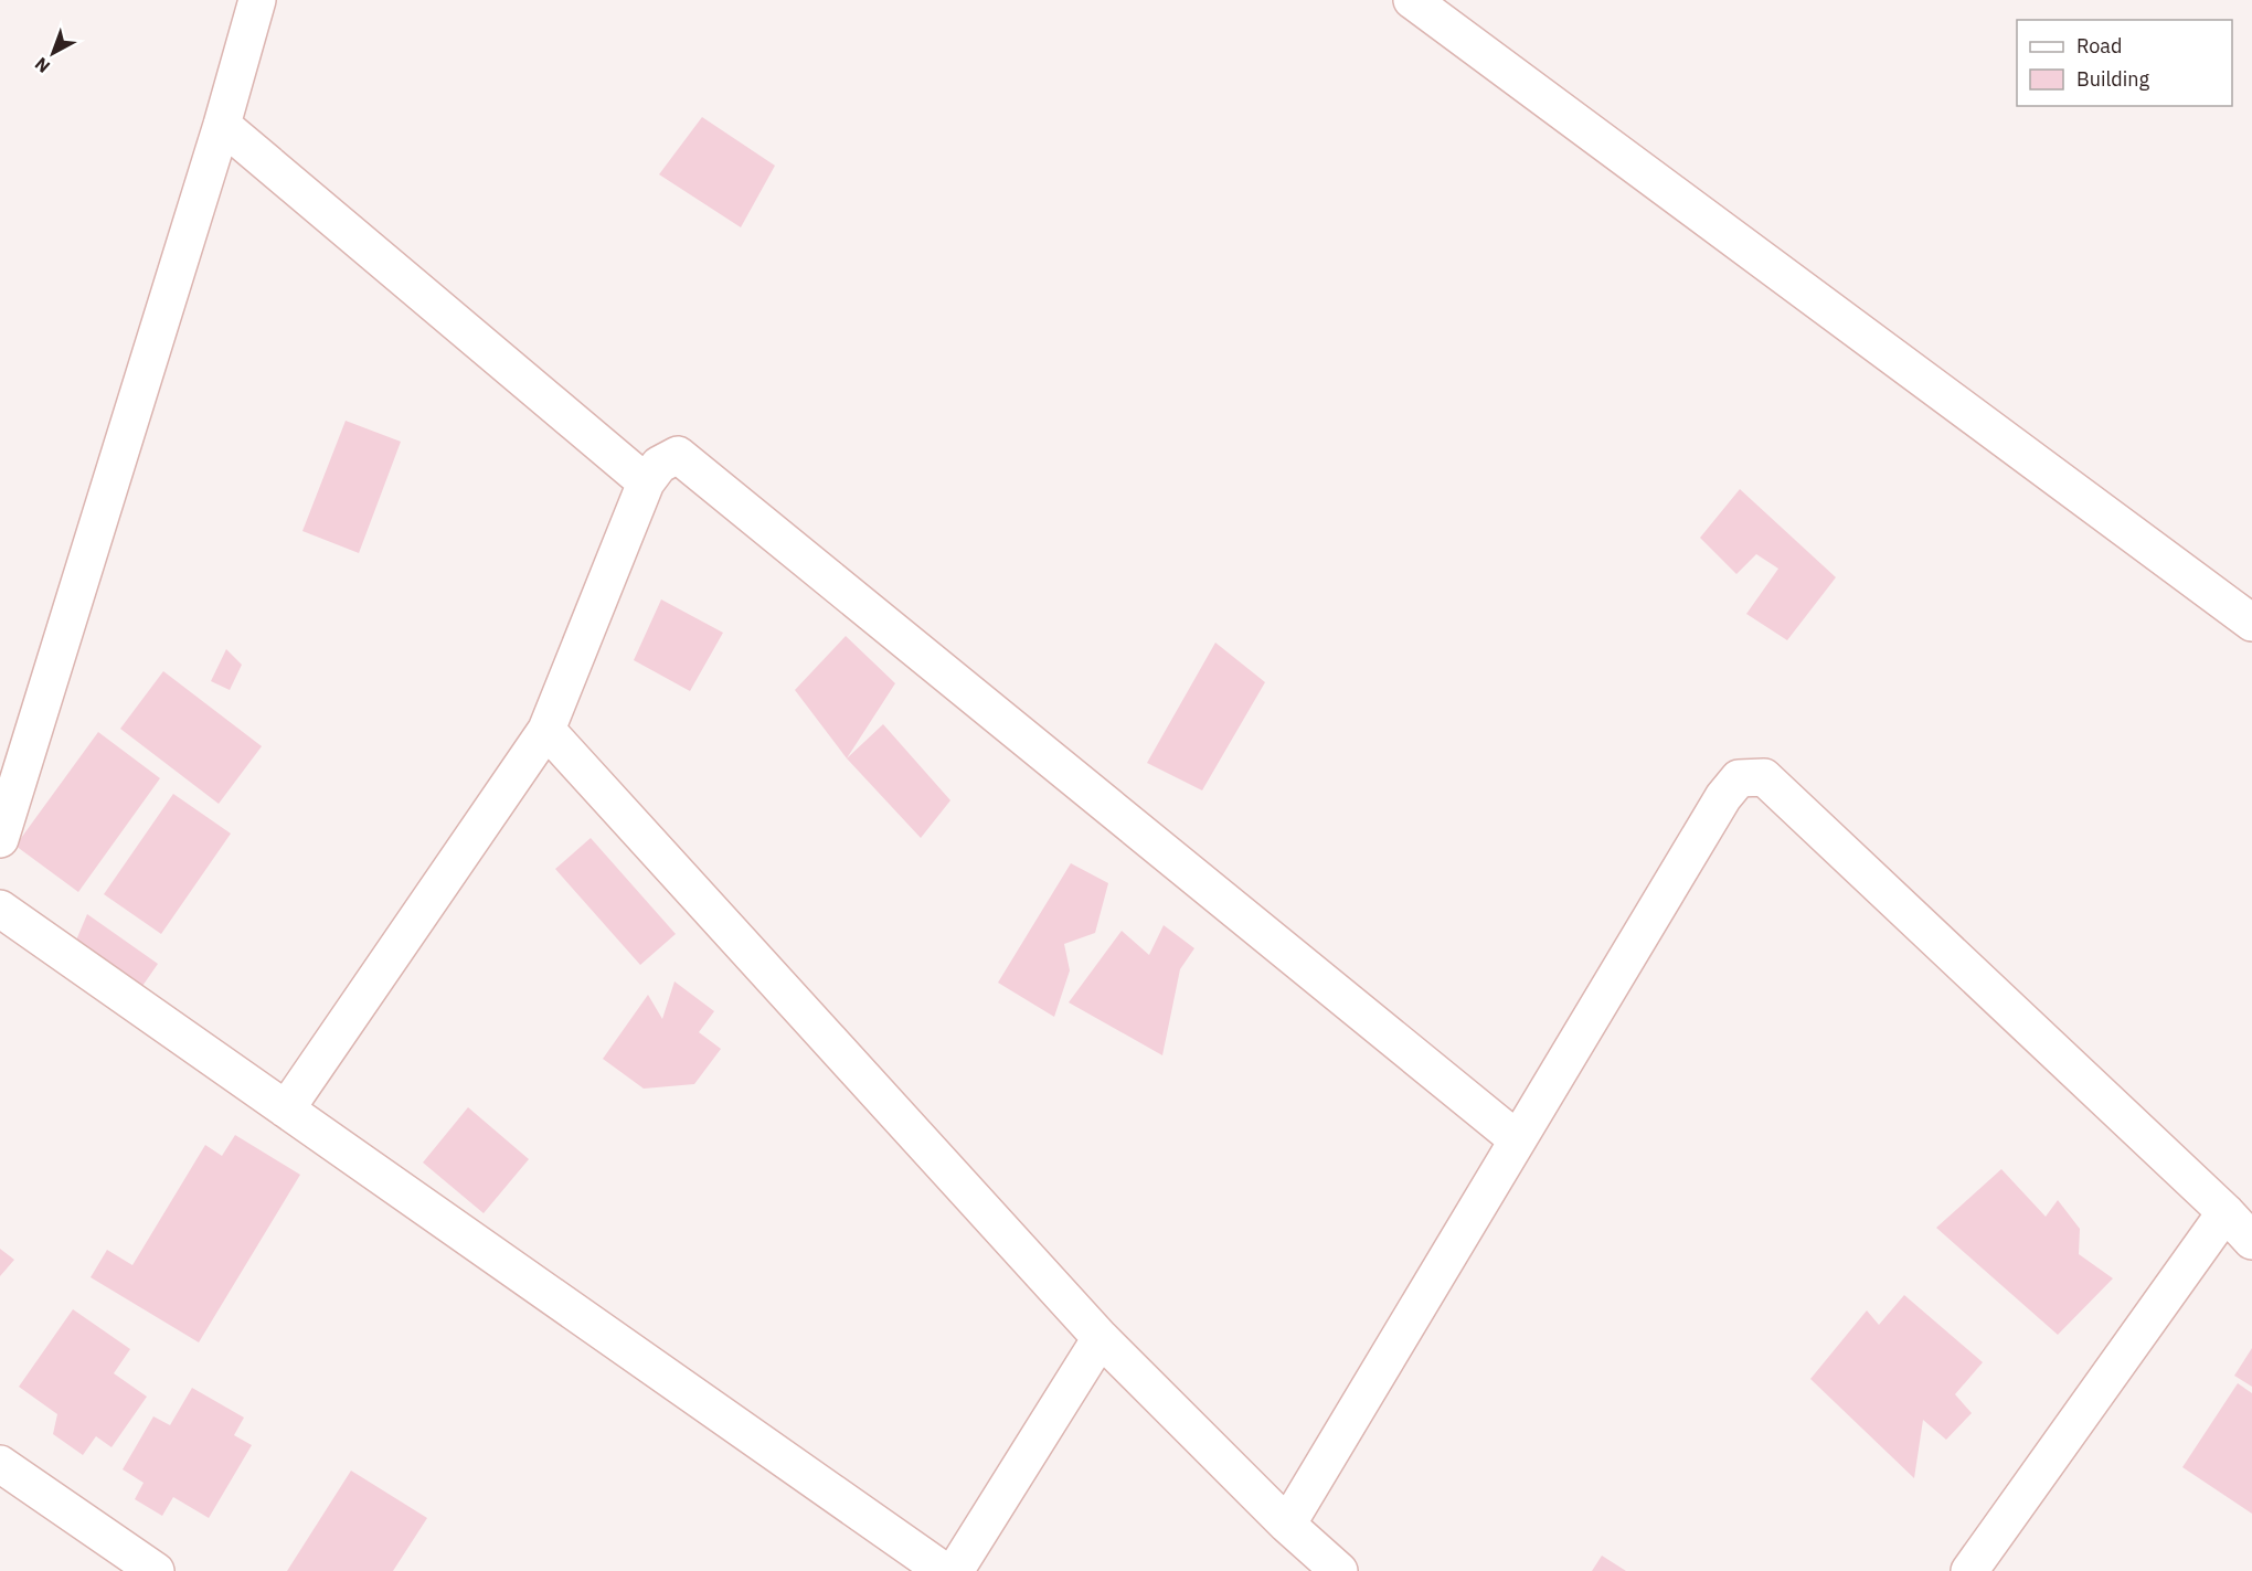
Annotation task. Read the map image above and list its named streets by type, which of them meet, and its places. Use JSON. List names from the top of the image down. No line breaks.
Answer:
{"legend":["Road","Building"],"north":"bottom left"}
